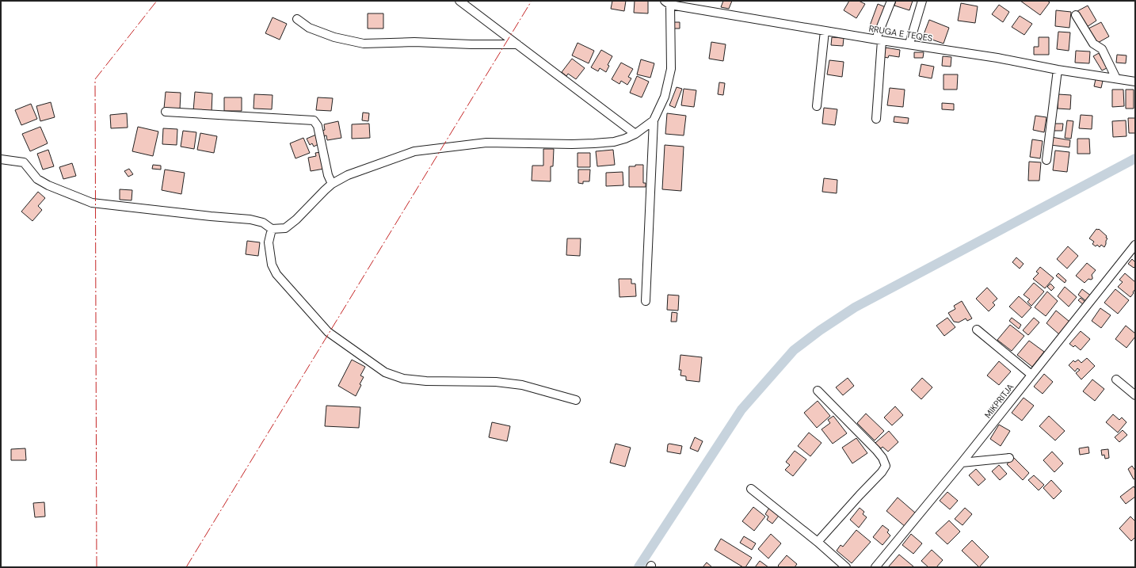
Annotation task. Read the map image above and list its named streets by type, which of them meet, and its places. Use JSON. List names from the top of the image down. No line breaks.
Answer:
{"streets":{"street":["RRUGA E TEQES","MIKPRITJA"]}}
